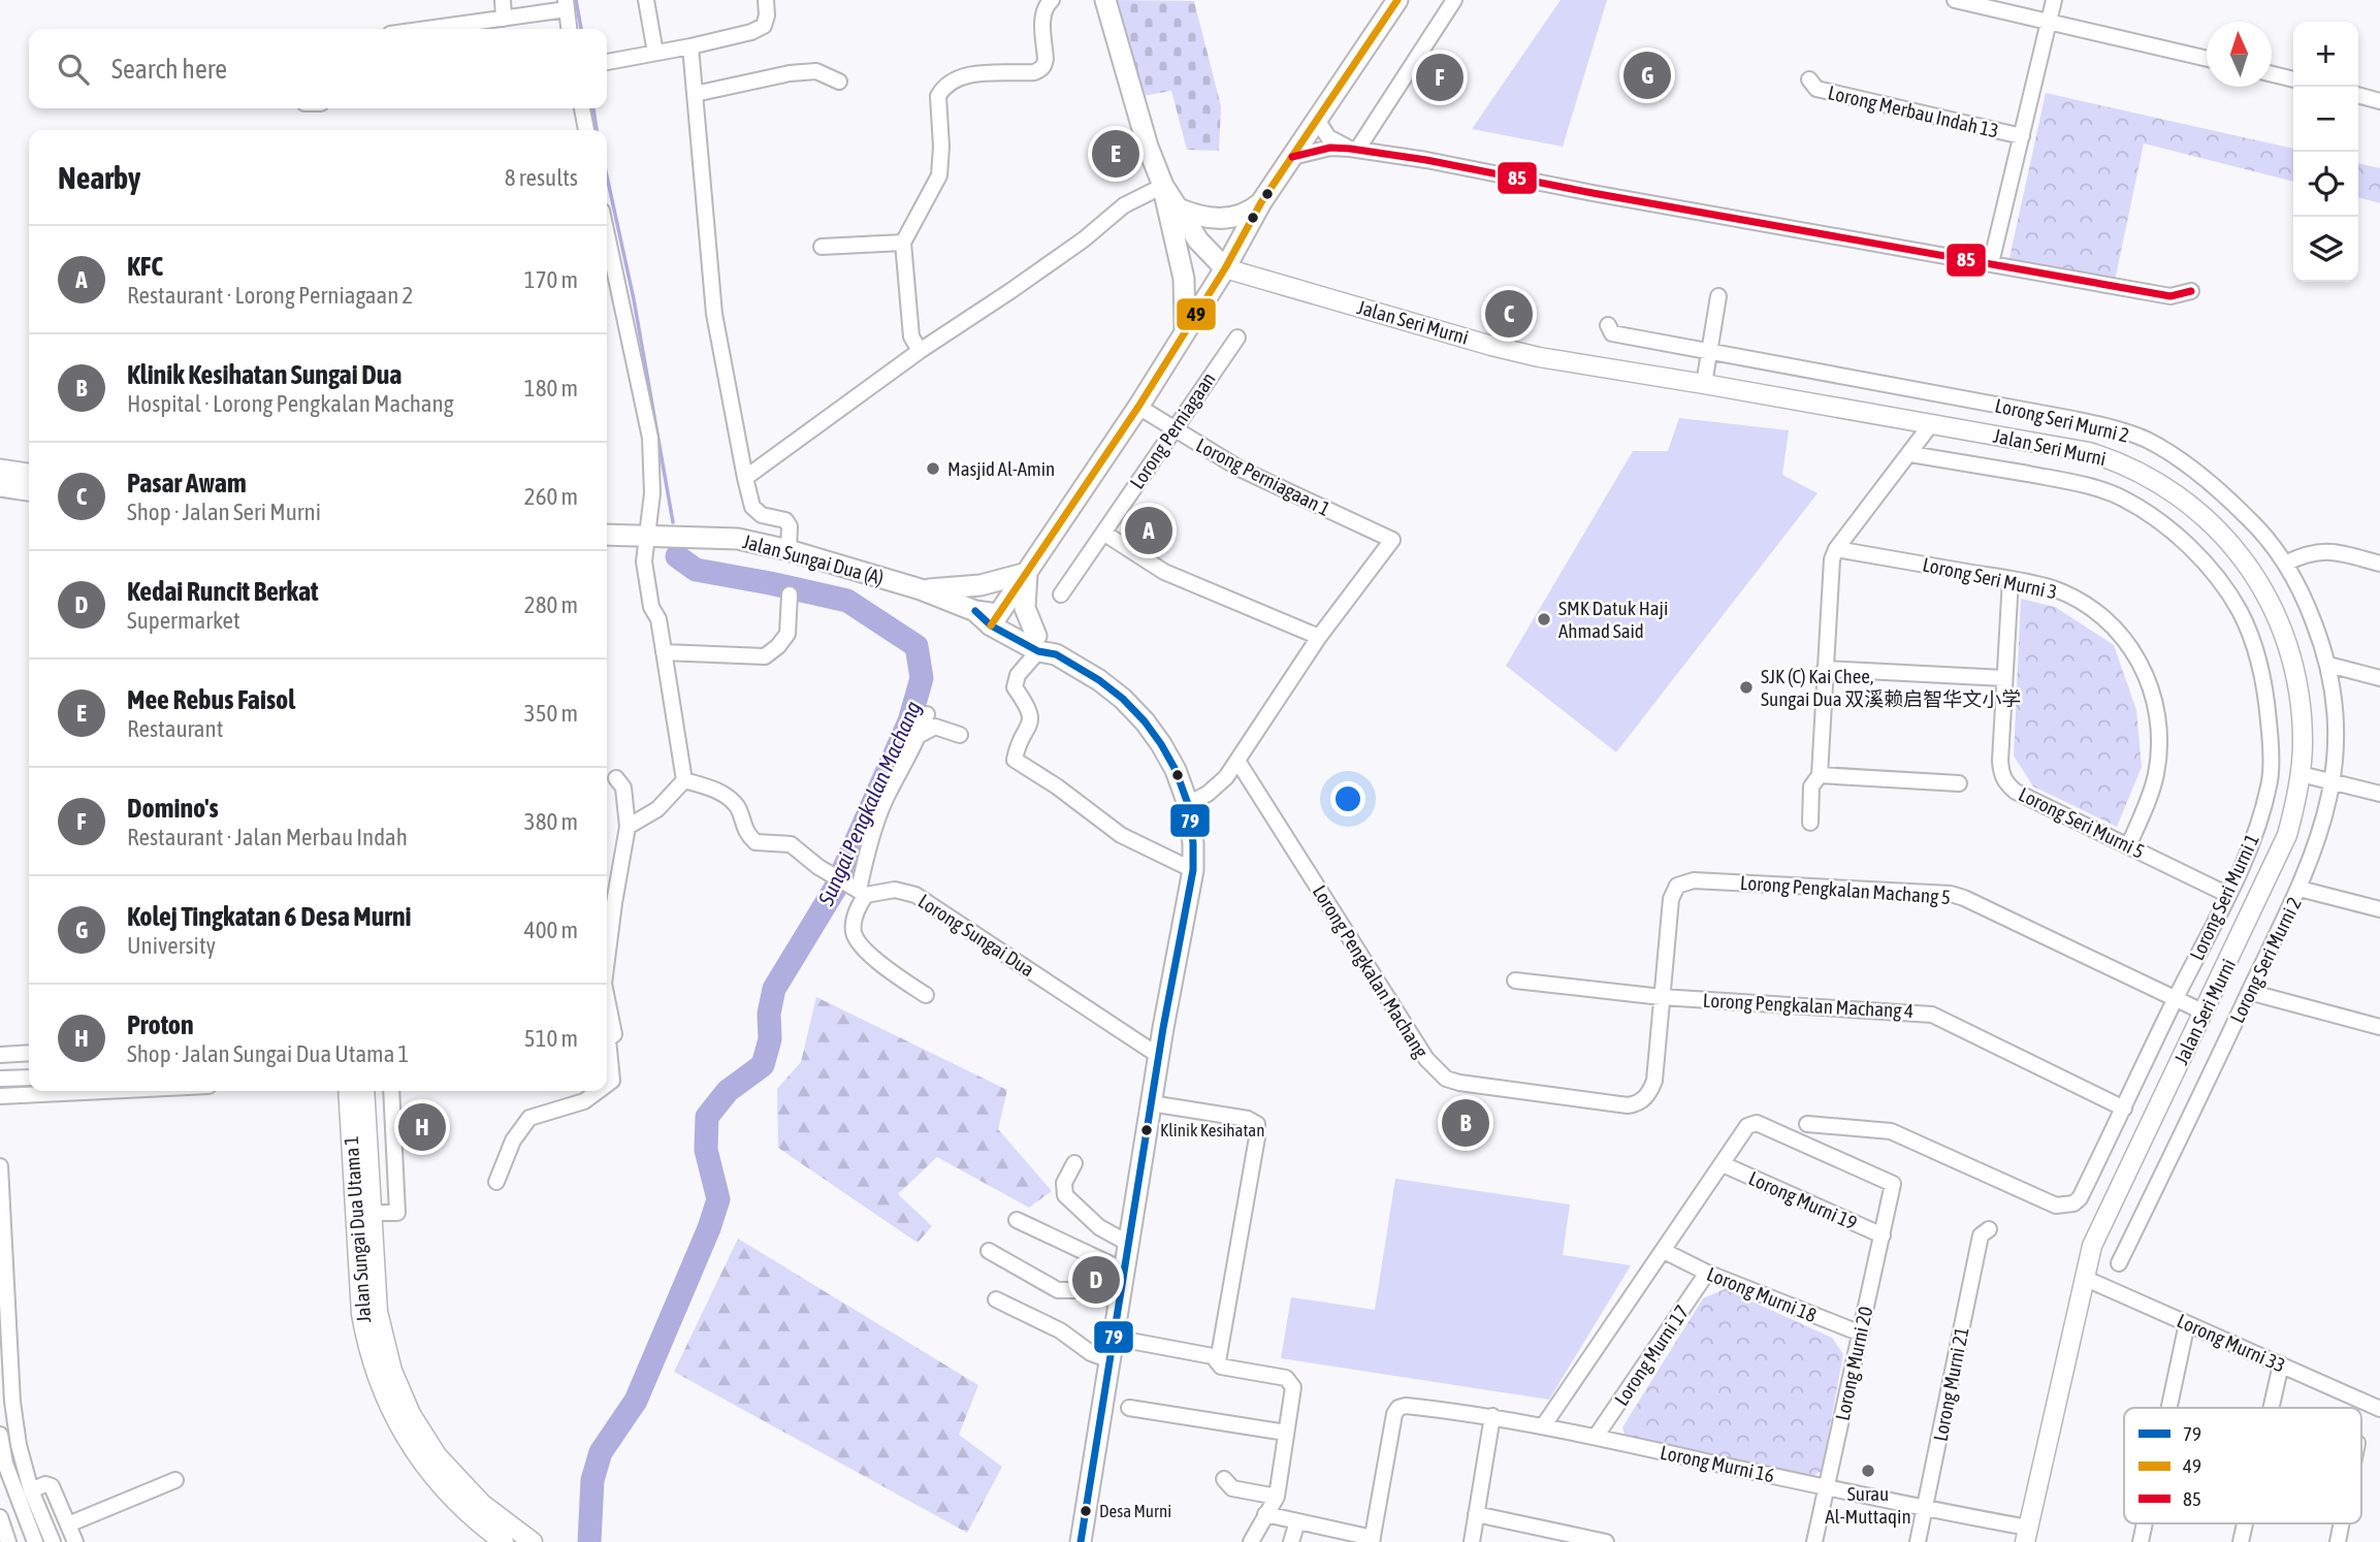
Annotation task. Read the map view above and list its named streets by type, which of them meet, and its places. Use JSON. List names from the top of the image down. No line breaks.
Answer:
{"streets":{"main road":["Jalan Sungai Dua (A)"],"street":["Lorong Merbau Indah 13","Jalan Seri Murni","Lorong Seri Murni 2","Lorong Perniagaan","Lorong Perniagaan 1","Lorong Seri Murni 3","Lorong Seri Murni 5","Lorong Pengkalan Machang 5","Lorong Seri Murni 1","Lorong Sungai Dua","Lorong Pengkalan Machang","Lorong Pengkalan Machang 4","Lorong Murni 19","Jalan Sungai Dua Utama 1","Lorong Murni 18","Lorong Murni 33","Lorong Murni 17","Lorong Murni 20","Lorong Murni 21","Lorong Murni 16"]},"crossings":[["Jalan Seri Murni","Lorong Pengkalan Machang 5"],["Jalan Seri Murni","Lorong Murni 33"],["Jalan Seri Murni","Lorong Murni 16"],["Lorong Perniagaan","Lorong Perniagaan 1"],["Lorong Seri Murni 3","Lorong Seri Murni 5"],["Lorong Seri Murni 5","Lorong Seri Murni 1"],["Lorong Pengkalan Machang 5","Lorong Seri Murni 1"],["Lorong Pengkalan Machang 5","Lorong Pengkalan Machang"],["Lorong Seri Murni 1","Lorong Pengkalan Machang 4"],["Lorong Pengkalan Machang","Lorong Pengkalan Machang 4"],["Lorong Murni 19","Lorong Murni 20"],["Lorong Murni 18","Lorong Murni 17"],["Lorong Murni 18","Lorong Murni 20"],["Lorong Murni 17","Lorong Murni 16"],["Lorong Murni 20","Lorong Murni 16"],["Lorong Murni 21","Lorong Murni 16"]],"water":["Sungai Pengkalan Machang"],"places":["Masjid Al-Amin","SMK Datuk Haji Ahmad Said","SJK (C) Kai Chee, Sungai Dua 双溪赖启智华文小学","Klinik Kesihatan","Surau Al-Muttaqin","Desa Murni"],"lines":["transit line 49","transit line 85","transit line 79"],"legend":["79","49","85"],"north":"top","page":{"map_buttons":["+","−"],"search":"Search here","pins":["G","F","E","C","A","B","H","D"],"heading":["Nearby","8 results"],"list":[{"mark":"A","name":"KFC","note":"Restaurant · Lorong Perniagaan 2","value":"170 m"},{"mark":"B","name":"Klinik Kesihatan Sungai Dua","note":"Hospital · Lorong Pengkalan Machang","value":"180 m"},{"mark":"C","name":"Pasar Awam","note":"Shop · Jalan Seri Murni","value":"260 m"},{"mark":"D","name":"Kedai Runcit Berkat","note":"Supermarket","value":"280 m"},{"mark":"E","name":"Mee Rebus Faisol","note":"Restaurant","value":"350 m"},{"mark":"F","name":"Domino's","note":"Restaurant · Jalan Merbau Indah","value":"380 m"},{"mark":"G","name":"Kolej Tingkatan 6 Desa Murni","note":"University","value":"400 m"},{"mark":"H","name":"Proton","note":"Shop · Jalan Sungai Dua Utama 1","value":"510 m"}]}}
